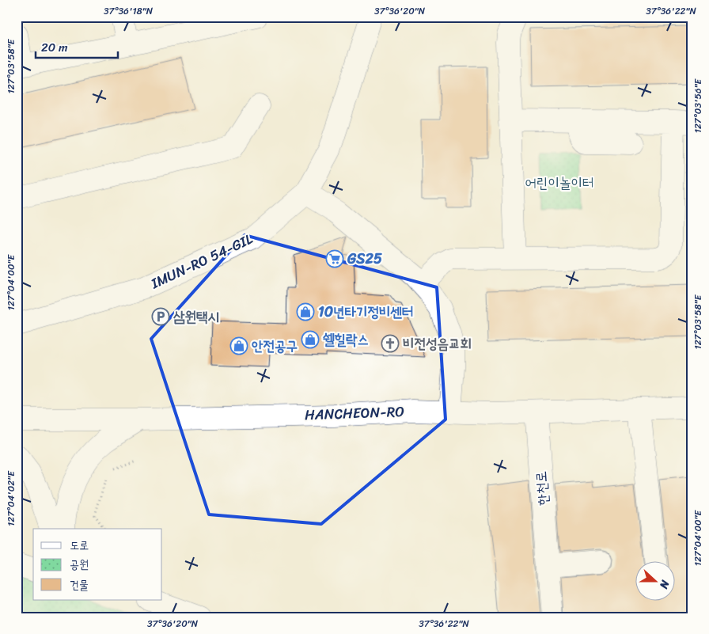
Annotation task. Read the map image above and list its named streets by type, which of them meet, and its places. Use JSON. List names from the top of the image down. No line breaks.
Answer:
{"streets":{"street":["IMUN-RO 54-GIL","HANCHEON-RO","한천로"]},"crossings":[["HANCHEON-RO","한천로"]],"parks":["어린이놀이터"],"places":{"supermarket":["GS25"],"shop":["10년타기정비센터","쉘힐락스","안전공구"],"parking":["삼원택시"],"church":["비전성음교회"]},"legend":["도로","공원","건물"],"scale_bar":"20 m","north":"right","coordinates":["37°36'18\"N","37°36'20\"N","37°36'22\"N","127°03'58\"E","127°03'56\"E","127°04'00\"E","127°04'02\"E"]}
